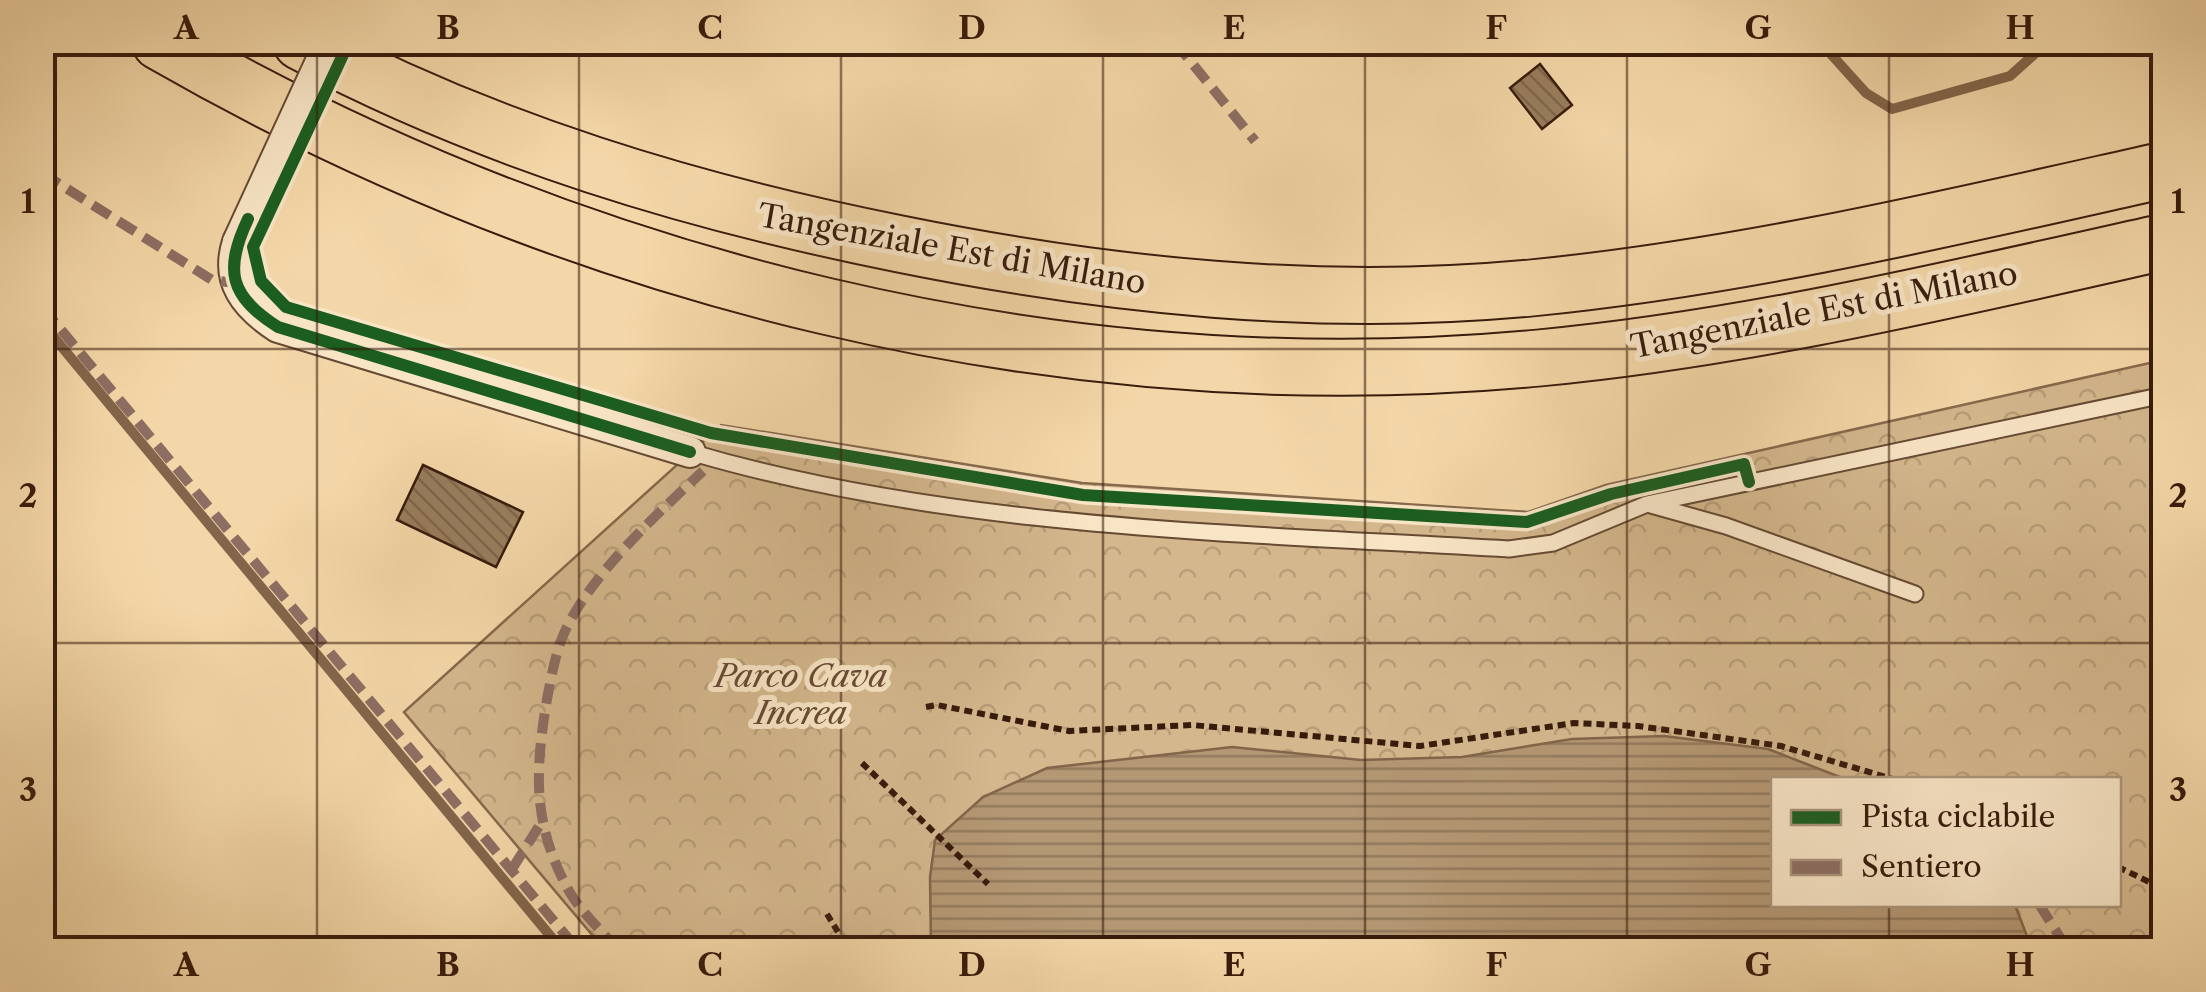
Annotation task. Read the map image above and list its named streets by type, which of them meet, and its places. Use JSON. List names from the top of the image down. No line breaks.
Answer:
{"streets":{"highway":["Tangenziale Est di Milano"]},"parks":["Parco Cava Increa"],"legend":["Pista ciclabile","Sentiero"],"grid":{"columns":["A","B","C","D","E","F","G","H"],"rows":["1","2","3"]}}
